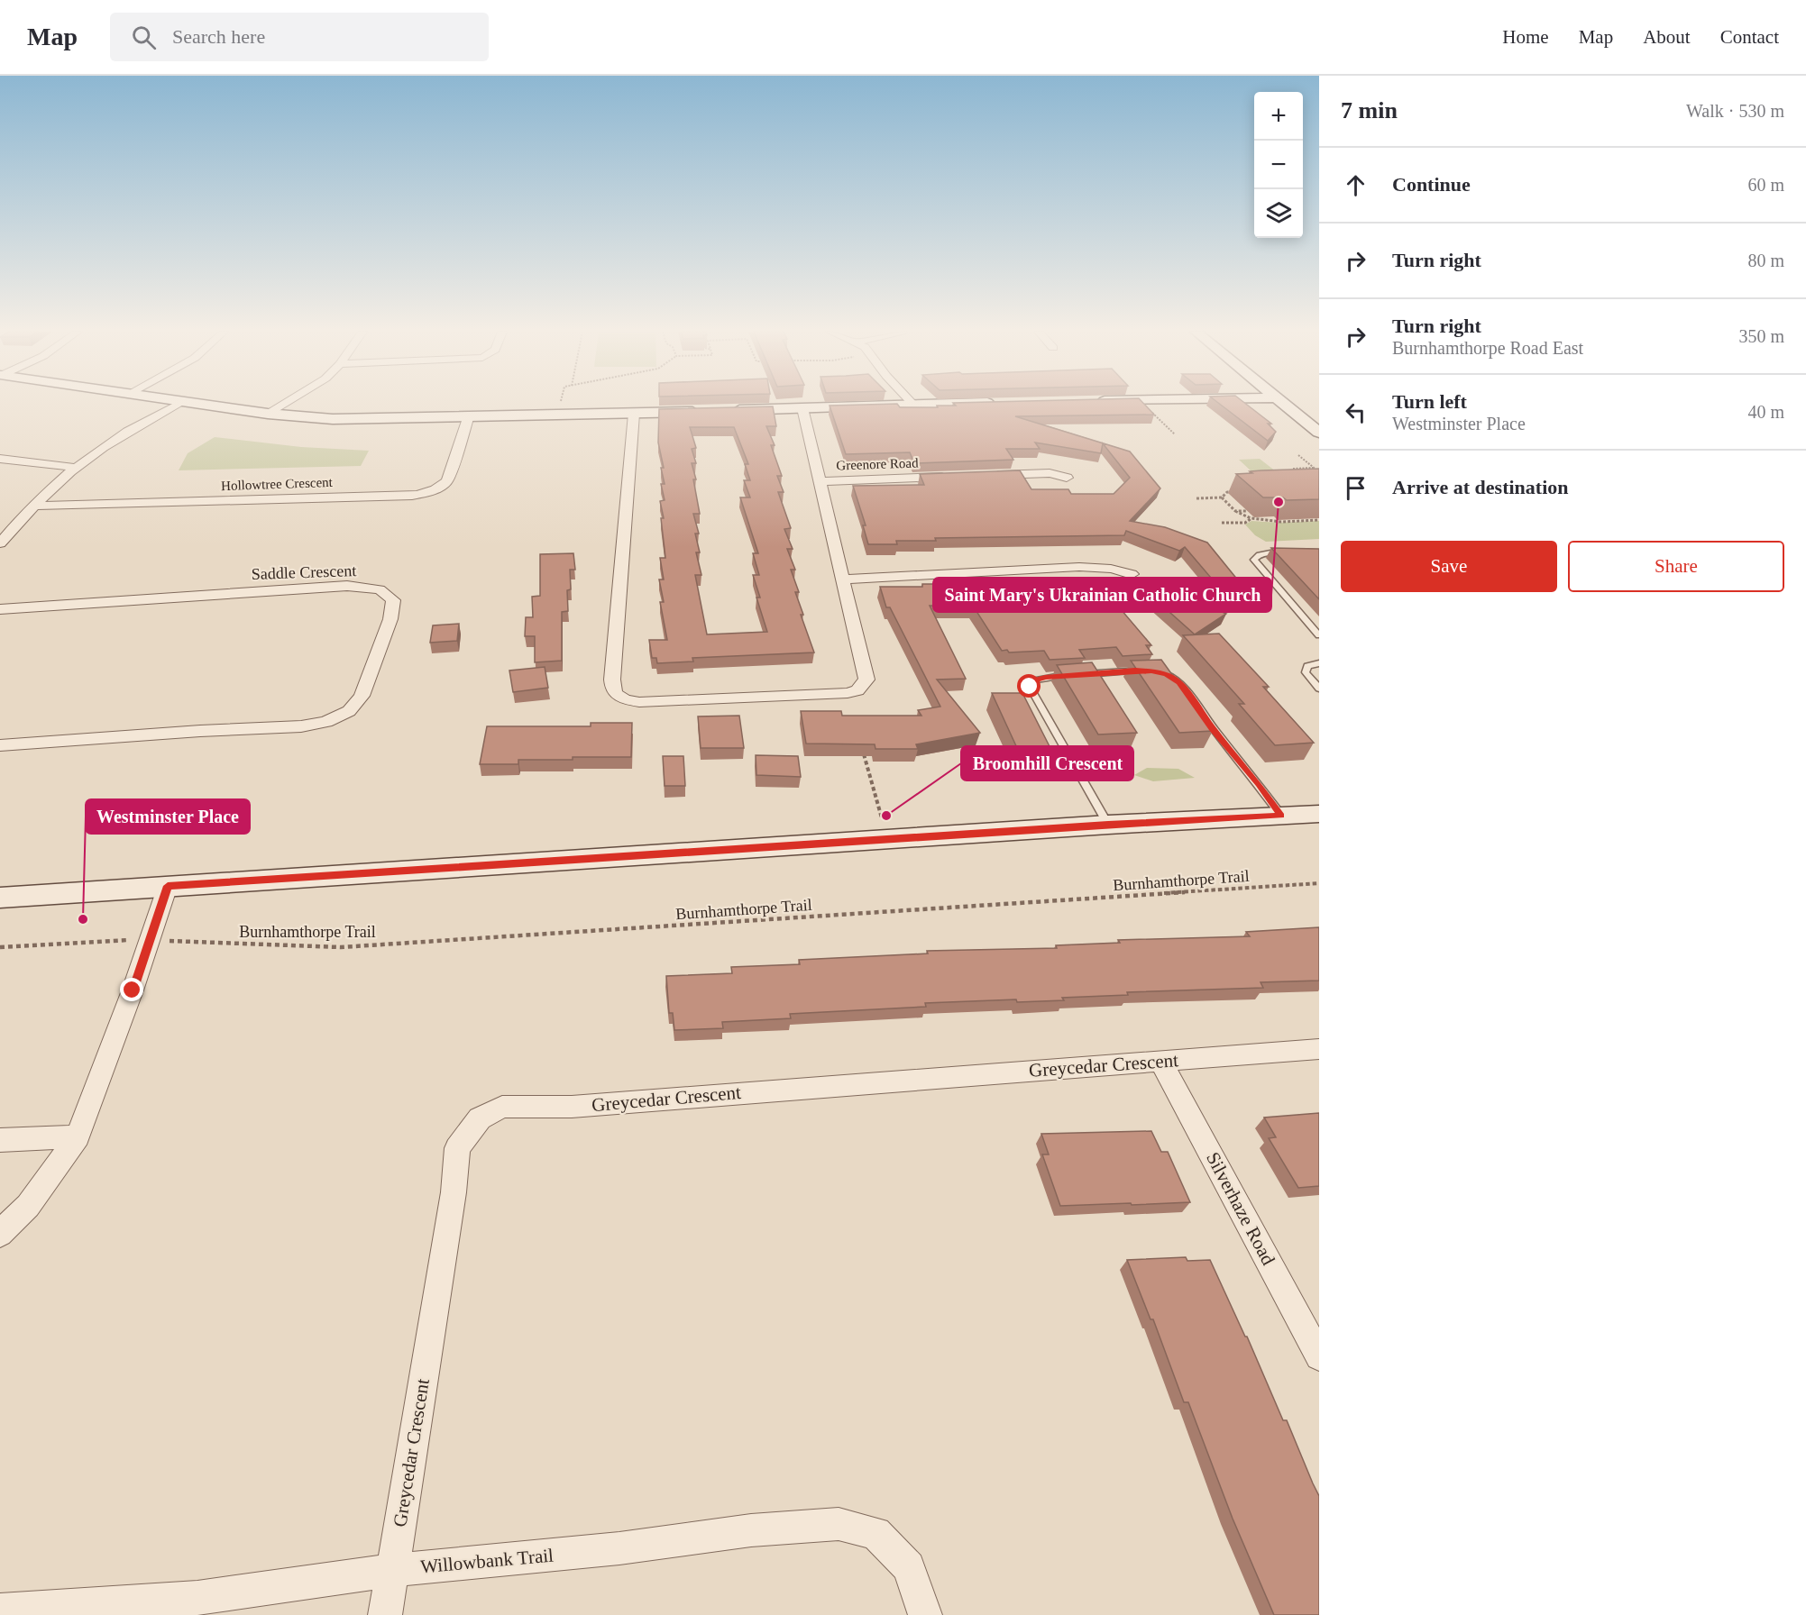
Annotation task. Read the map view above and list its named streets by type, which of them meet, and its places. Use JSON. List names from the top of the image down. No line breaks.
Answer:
{"streets":{"street":["Greenore Road","Hollowtree Crescent","Saddle Crescent","Greycedar Crescent","Silverhaze Road","Willowbank Trail"],"path":["Burnhamthorpe Trail"]},"crossings":[["Greycedar Crescent","Silverhaze Road"],["Greycedar Crescent","Willowbank Trail"]],"places":["Saint Mary's Ukrainian Catholic Church","Broomhill Crescent","Westminster Place"],"page":{"header":"Map","search":"Search here","nav":["Home","Map","About","Contact"],"heading":["7 min","Walk · 530 m"],"map_buttons":["+","−"],"list":[["Continue","60 m"],["Turn right","80 m"],["Turn right","Burnhamthorpe Road East","350 m"],["Turn left","Westminster Place","40 m"],"Arrive at destination"],"buttons":["Save","Share"]}}
